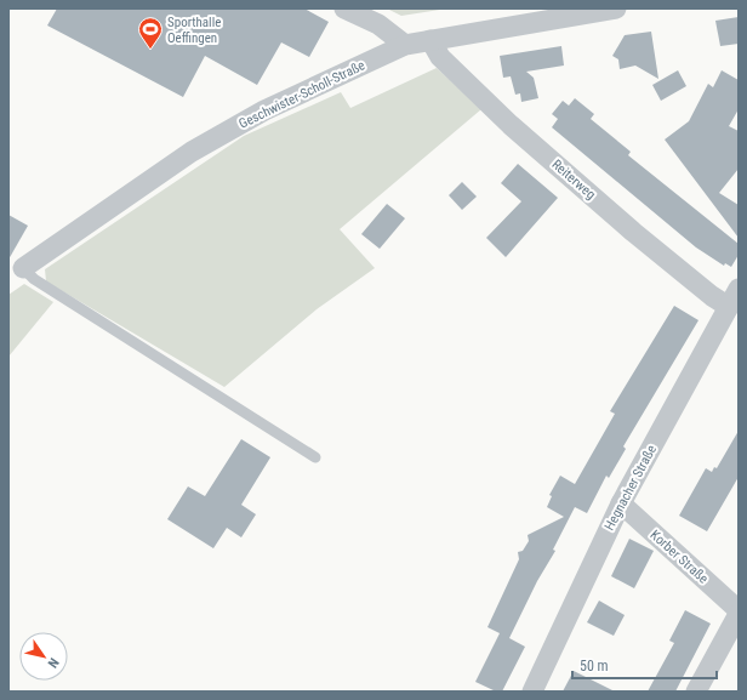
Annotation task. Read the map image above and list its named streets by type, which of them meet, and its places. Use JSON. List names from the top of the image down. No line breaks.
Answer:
{"streets":{"street":["Geschwister-Scholl-Straße","Reiterweg","Hegnacher Straße","Korber Straße"]},"crossings":[["Geschwister-Scholl-Straße","Reiterweg"],["Reiterweg","Hegnacher Straße"],["Hegnacher Straße","Korber Straße"]],"places":{"sports":["Sporthalle Oeffingen"]},"scale_bar":"50 m","north":"bottom right"}
